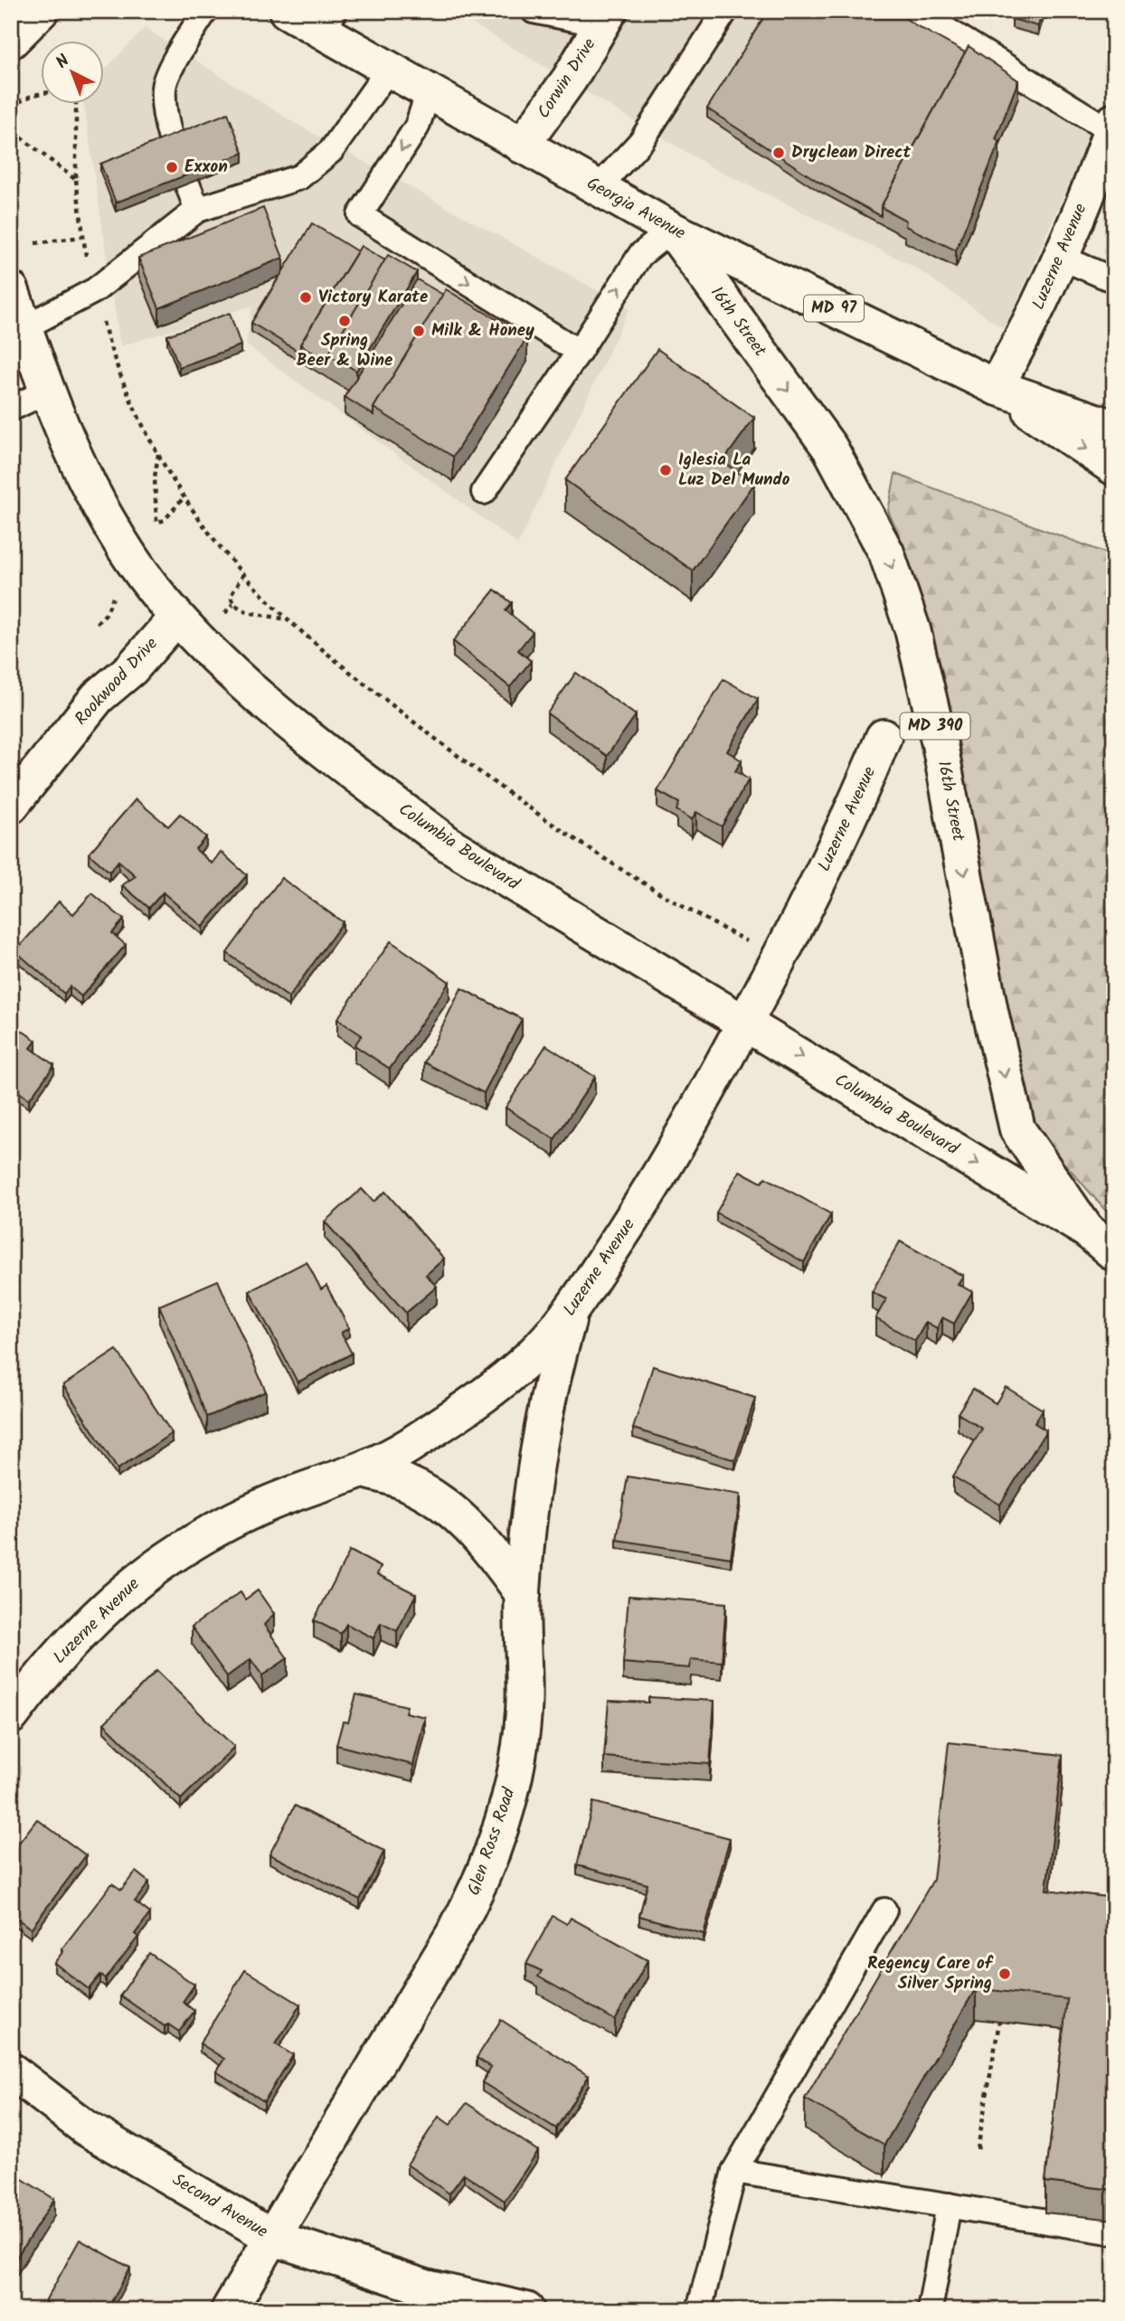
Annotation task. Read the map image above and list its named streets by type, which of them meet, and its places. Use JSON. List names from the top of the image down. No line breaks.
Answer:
{"streets":{"street":["Corwin Drive","Georgia Avenue","Luzerne Avenue","MD 97","16th Street","Rookwood Drive","MD 390","Columbia Boulevard","Glen Ross Road","Second Avenue"]},"crossings":[["Corwin Drive","Georgia Avenue"],["Georgia Avenue","Luzerne Avenue"],["Georgia Avenue","16th Street"],["Luzerne Avenue","Columbia Boulevard"],["Luzerne Avenue","Glen Ross Road"],["16th Street","Columbia Boulevard"],["Rookwood Drive","Columbia Boulevard"],["Glen Ross Road","Second Avenue"]],"one_way":["16th Street"],"places":["Dryclean Direct","Exxon","Victory Karate","Spring Beer & Wine","Milk & Honey","Iglesia La Luz Del Mundo","Regency Care of Silver Spring"],"north":"top left"}
